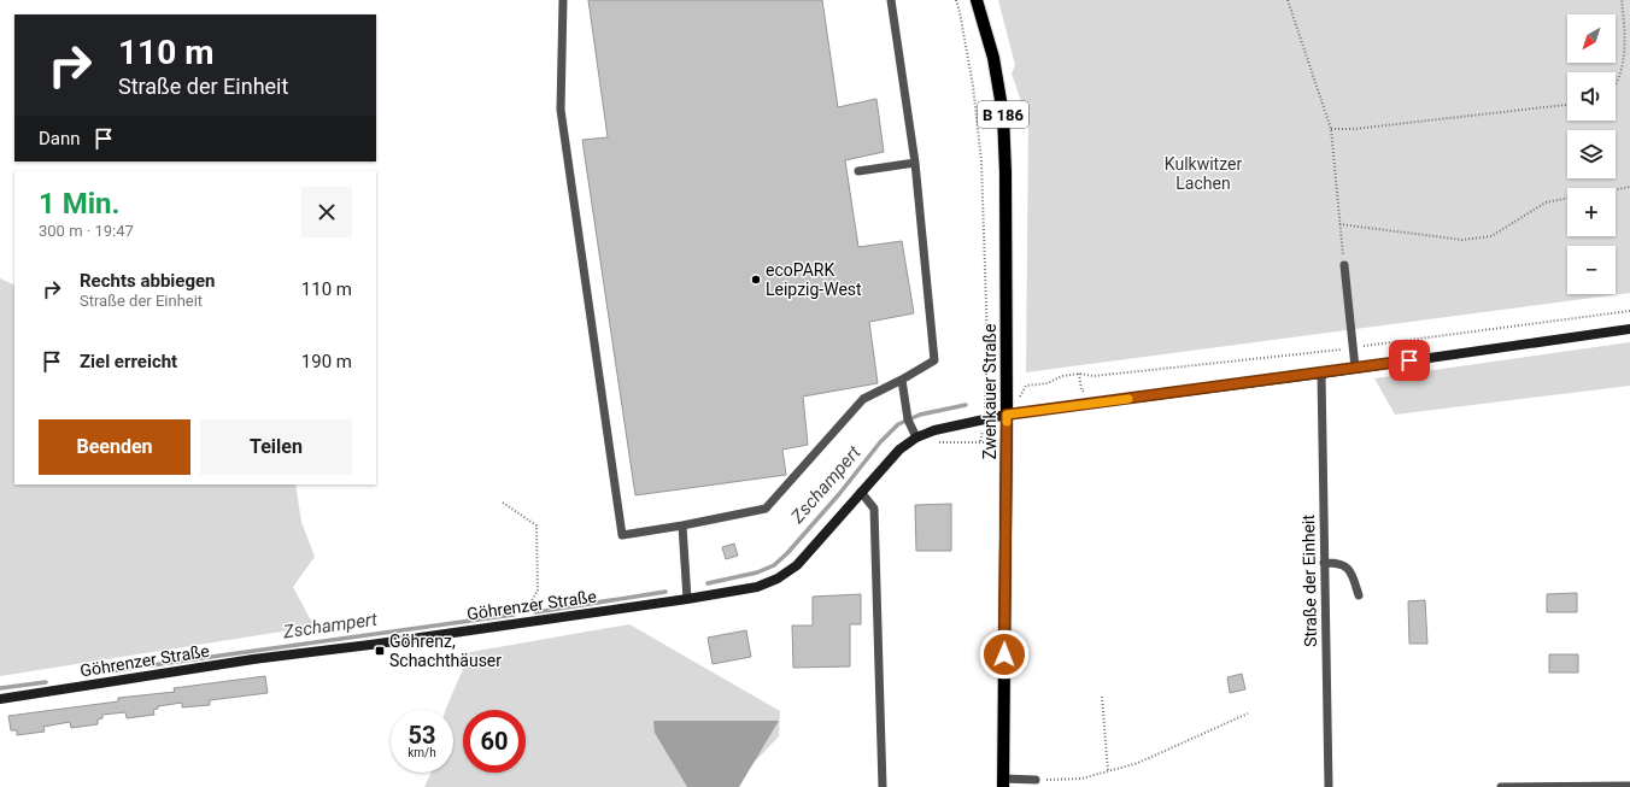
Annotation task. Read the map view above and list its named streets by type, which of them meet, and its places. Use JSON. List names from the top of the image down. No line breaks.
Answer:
{"streets":{"main road":["B 186","Zwenkauer Straße"],"street":["Göhrenzer Straße"],"lane":["Straße der Einheit"]},"crossings":[["Zwenkauer Straße","Göhrenzer Straße"]],"water":["Zschampert"],"parks":["Kulkwitzer Lachen"],"places":{"other":["ecoPARK Leipzig-West"],"transit":["Göhrenz, Schachthäuser"]},"north":"bottom left","page":{"map_buttons":["+","−"],"turn":["110 m","Straße der Einheit"],"then":"Dann","heading":["1 Min.","300 m · 19:47"],"list":[{"name":"Rechts abbiegen","note":"Straße der Einheit","value":"110 m"},{"name":"Ziel erreicht","value":"190 m"}],"buttons":["Beenden","Teilen"],"speed":"53 km/h","limit":"60"}}
